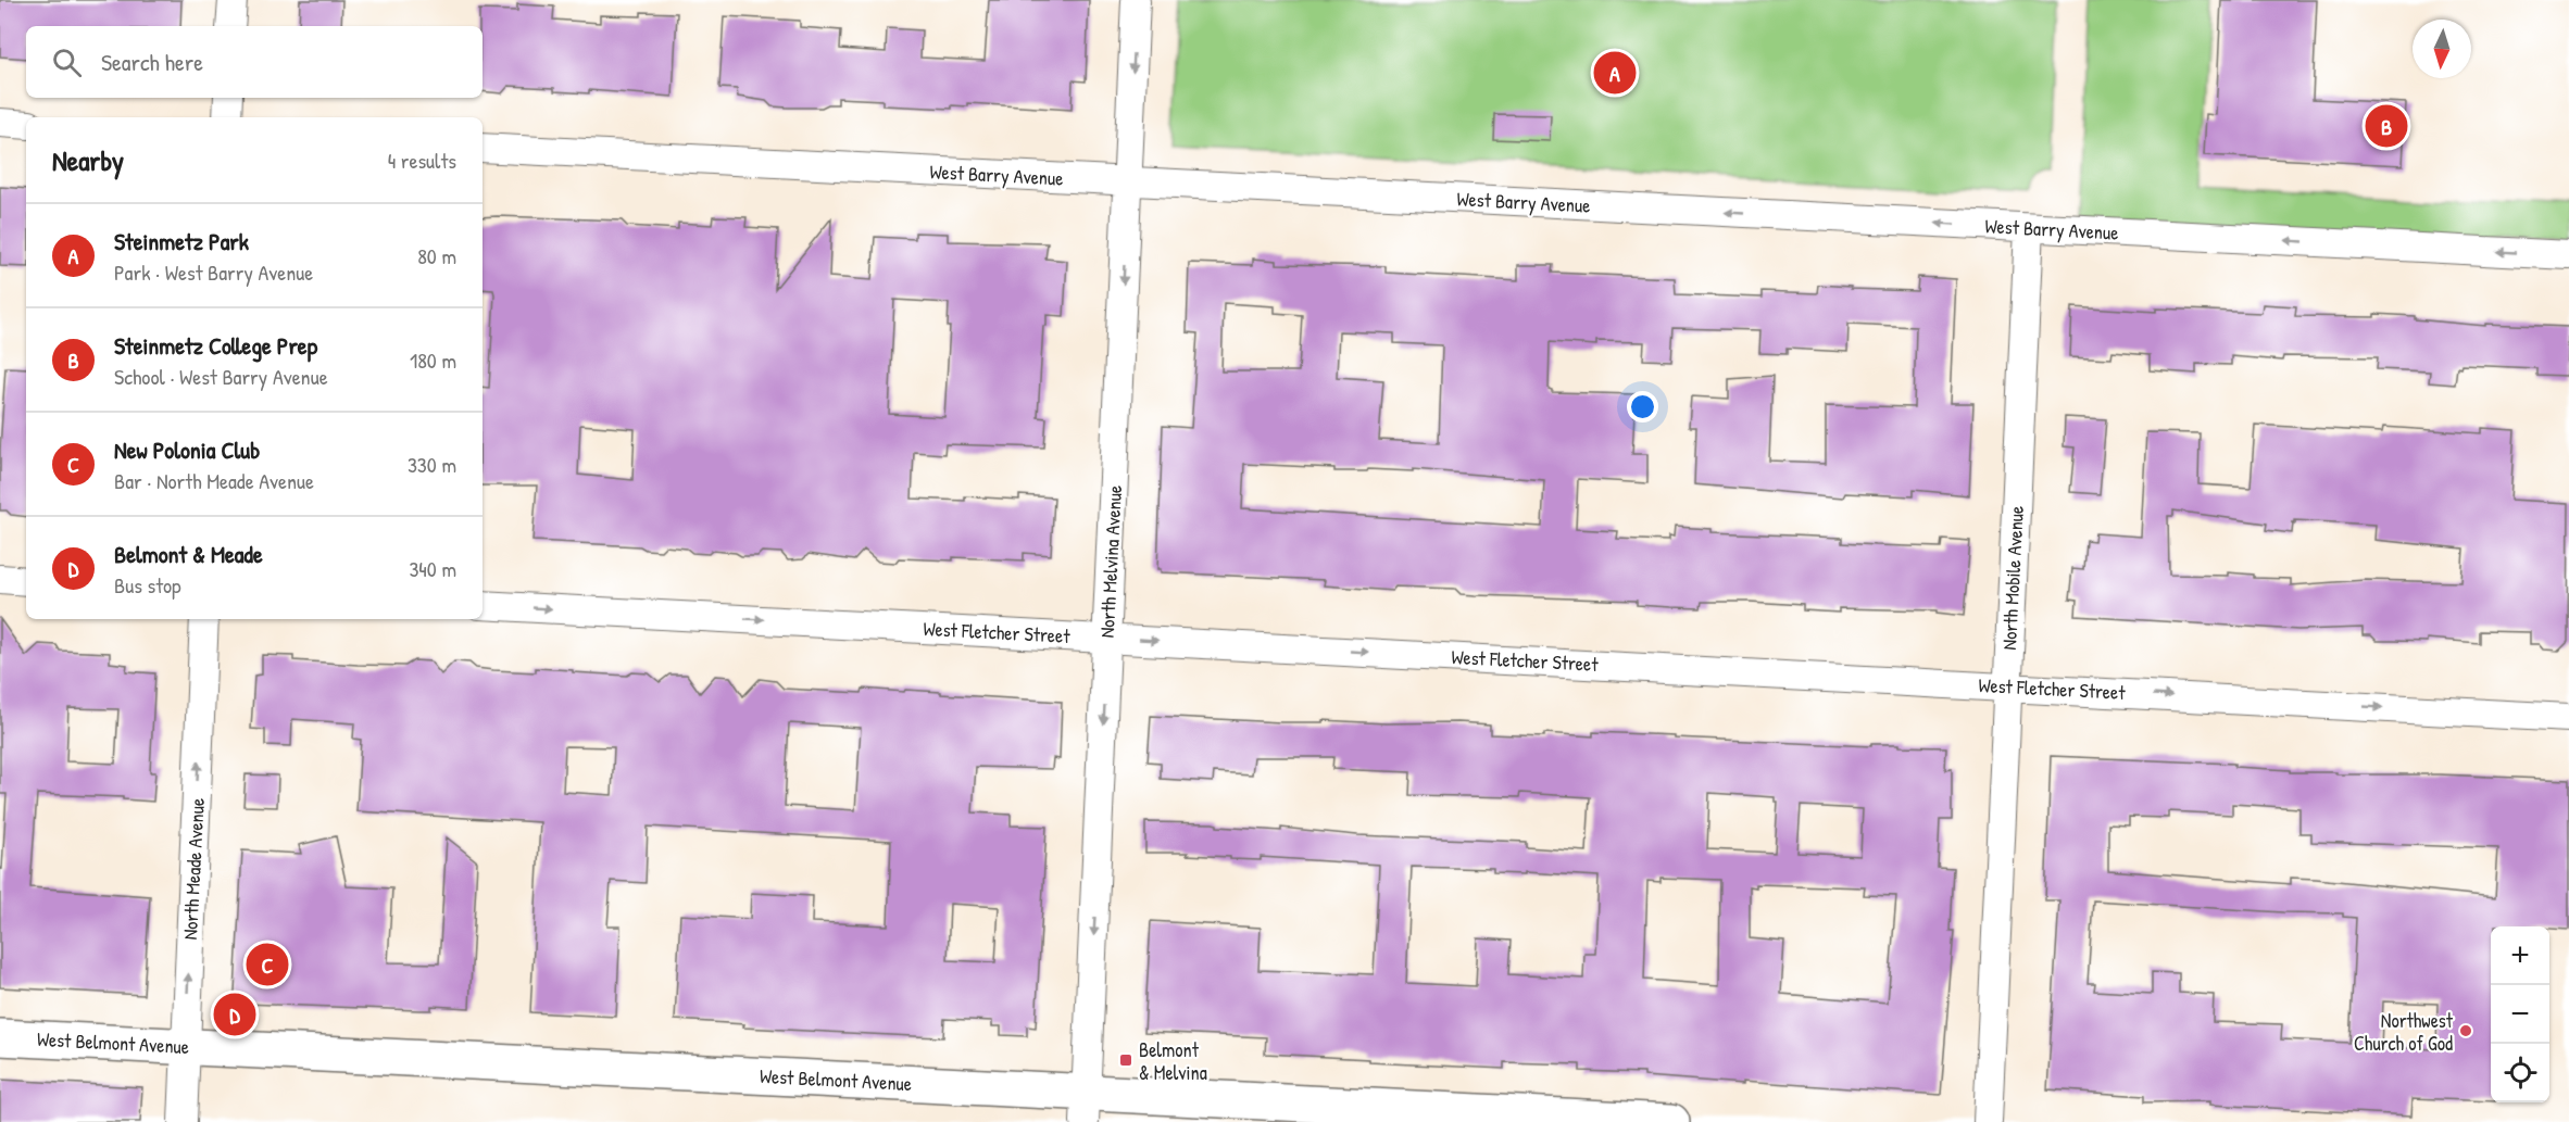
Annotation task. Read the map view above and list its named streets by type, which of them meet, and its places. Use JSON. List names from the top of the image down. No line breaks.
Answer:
{"streets":{"main road":["West Belmont Avenue"],"street":["West Barry Avenue","North Melvina Avenue","North Mobile Avenue","West Fletcher Street","North Meade Avenue"]},"crossings":[["West Barry Avenue","North Melvina Avenue"],["West Barry Avenue","North Mobile Avenue"],["North Melvina Avenue","West Fletcher Street"],["North Melvina Avenue","West Belmont Avenue"],["North Mobile Avenue","West Fletcher Street"],["North Meade Avenue","West Belmont Avenue"]],"one_way":["West Barry Avenue","North Melvina Avenue","West Fletcher Street","North Meade Avenue"],"places":{"other":["Northwest Church of God"],"transit":["Belmont & Melvina"]},"north":"bottom","page":{"search":"Search here","pins":["A","B","C","D"],"heading":["Nearby","4 results"],"list":[{"mark":"A","name":"Steinmetz Park","note":"Park · West Barry Avenue","value":"80 m"},{"mark":"B","name":"Steinmetz College Prep","note":"School · West Barry Avenue","value":"180 m"},{"mark":"C","name":"New Polonia Club","note":"Bar · North Meade Avenue","value":"330 m"},{"mark":"D","name":"Belmont & Meade","note":"Bus stop","value":"340 m"}],"map_buttons":["+","−"]}}
